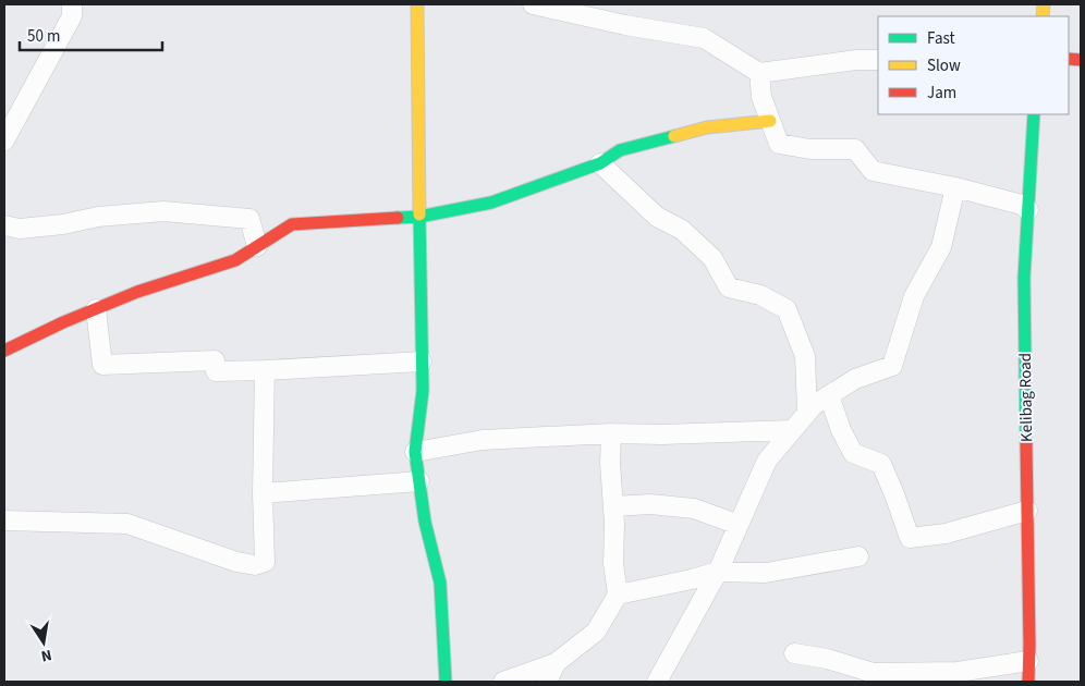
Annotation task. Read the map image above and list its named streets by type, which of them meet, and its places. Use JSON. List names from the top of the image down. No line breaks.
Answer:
{"streets":{"street":["Kelibag Road"]},"legend":["Fast","Slow","Jam"],"scale_bar":"50 m","north":"bottom"}
